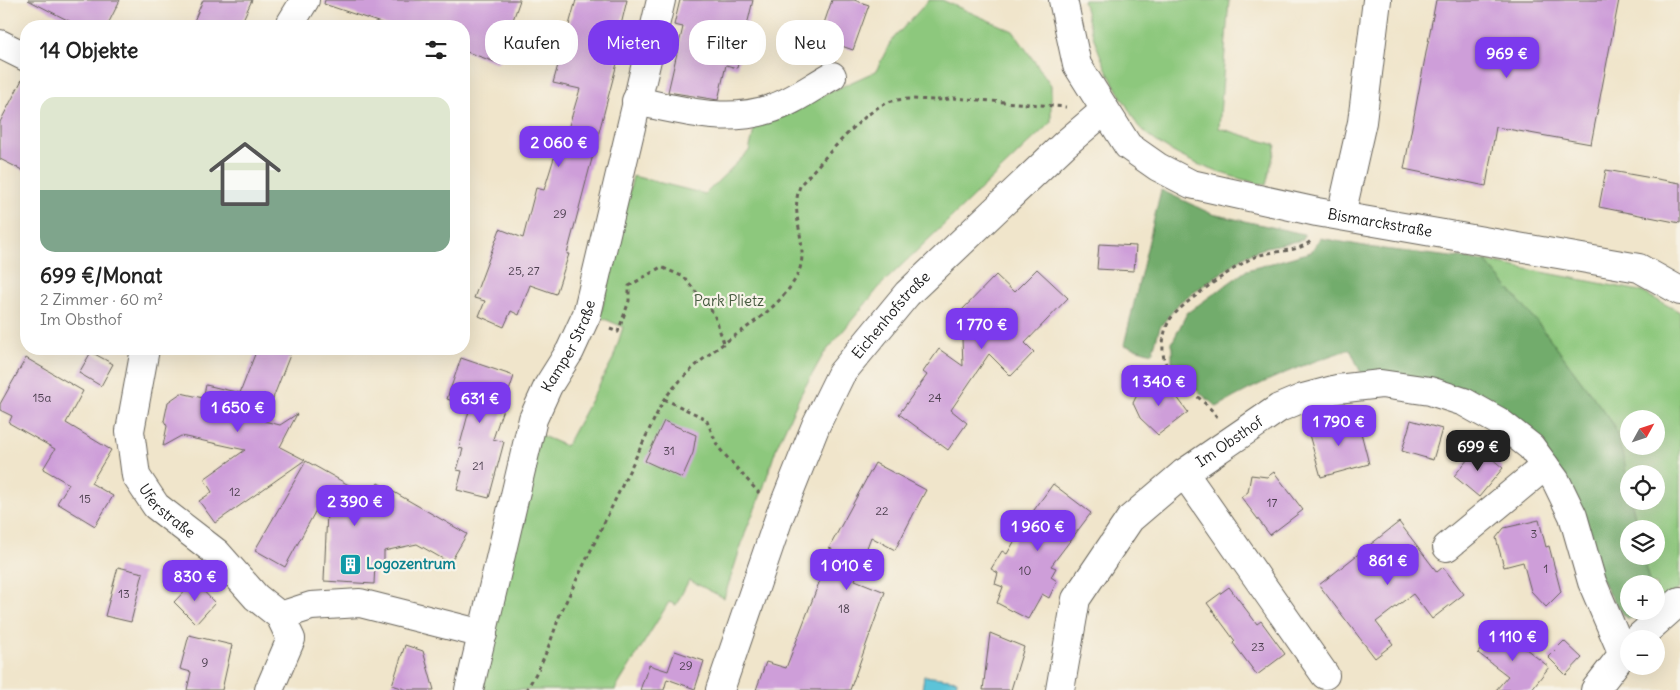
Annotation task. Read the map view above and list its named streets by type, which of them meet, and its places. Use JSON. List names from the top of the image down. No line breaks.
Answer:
{"streets":{"street":["Bismarckstraße","Eichenhofstraße","Kamper Straße","Im Obsthof","Uferstraße"]},"crossings":[["Bismarckstraße","Eichenhofstraße"]],"parks":["Park Plietz"],"places":{"building":["Logozentrum"]},"house_numbers":["29","25, 27","15a","24","31","21","12","15","17","22","3","1","10","13","18","23","9","29"],"north":"top right","page":{"chip":["Kaufen","Mieten","Filter","Neu"],"heading":"14 Objekte","price":["969 €","2 060 €","1 770 €","1 340 €","631 €","1 650 €","1 790 €","699 €","2 390 €","1 960 €","861 €","1 010 €","830 €","1 110 €"],"list":[{"name":"699 €/Monat","note":"2 Zimmer · 60 m² · Im Obsthof"}],"map_buttons":["+","−"]}}
